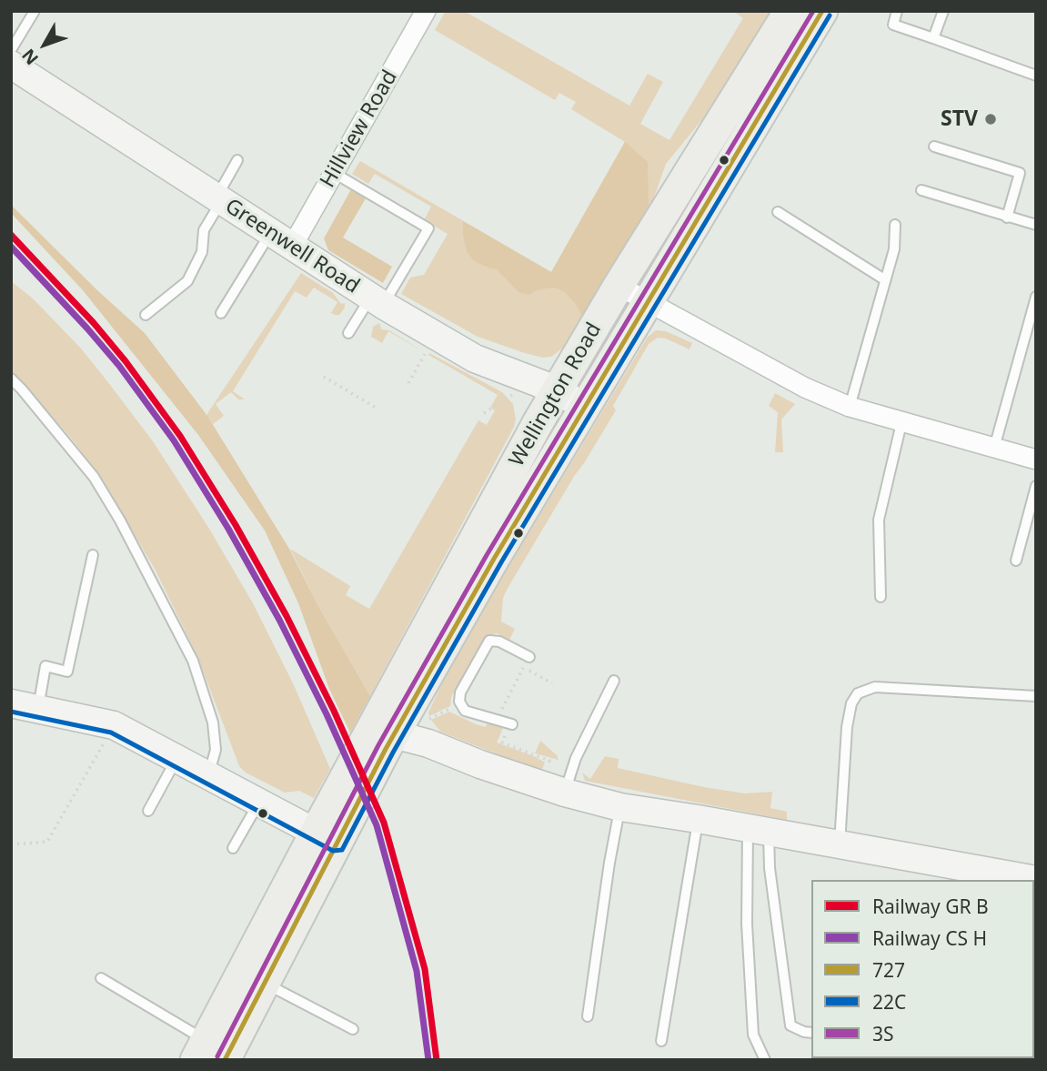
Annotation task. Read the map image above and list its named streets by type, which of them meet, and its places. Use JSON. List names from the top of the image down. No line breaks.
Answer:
{"streets":{"main road":["Wellington Road"],"street":["Hillview Road","Greenwell Road"]},"crossings":[["Hillview Road","Greenwell Road"],["Greenwell Road","Wellington Road"]],"places":["STV"],"lines":["transit line 727","transit line 3S","transit line 22C"],"legend":["Railway GR B","Railway CS H","727","22C","3S"],"north":"bottom left"}
